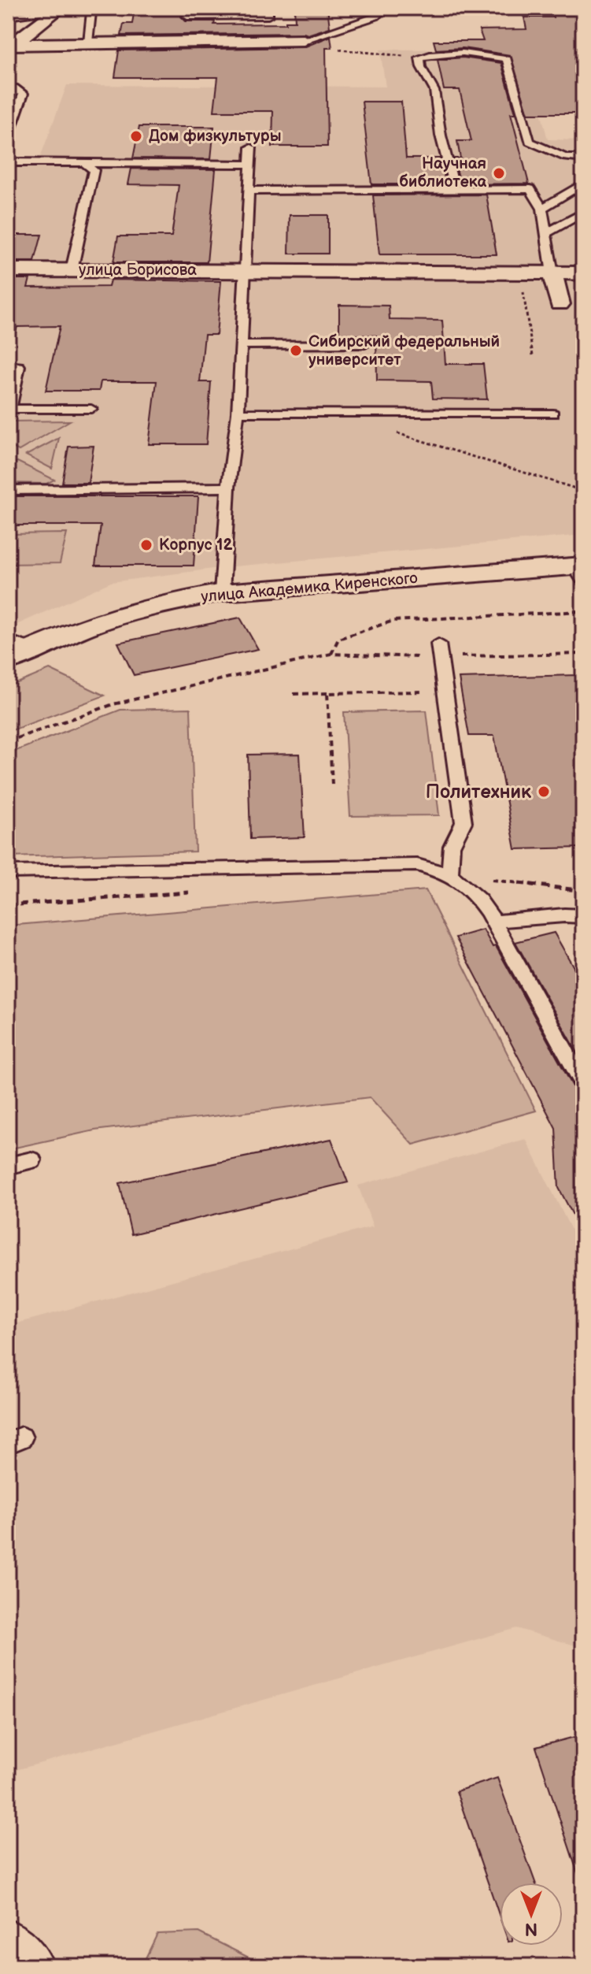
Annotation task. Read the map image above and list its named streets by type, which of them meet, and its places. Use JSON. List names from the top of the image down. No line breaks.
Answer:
{"streets":{"main road":["улица Академика Киренского"],"street":["улица Борисова"]},"places":["Дом физкультуры","Научная библиотека","Сибирский федеральный университет","Корпус 12","Политехник"],"north":"bottom"}
